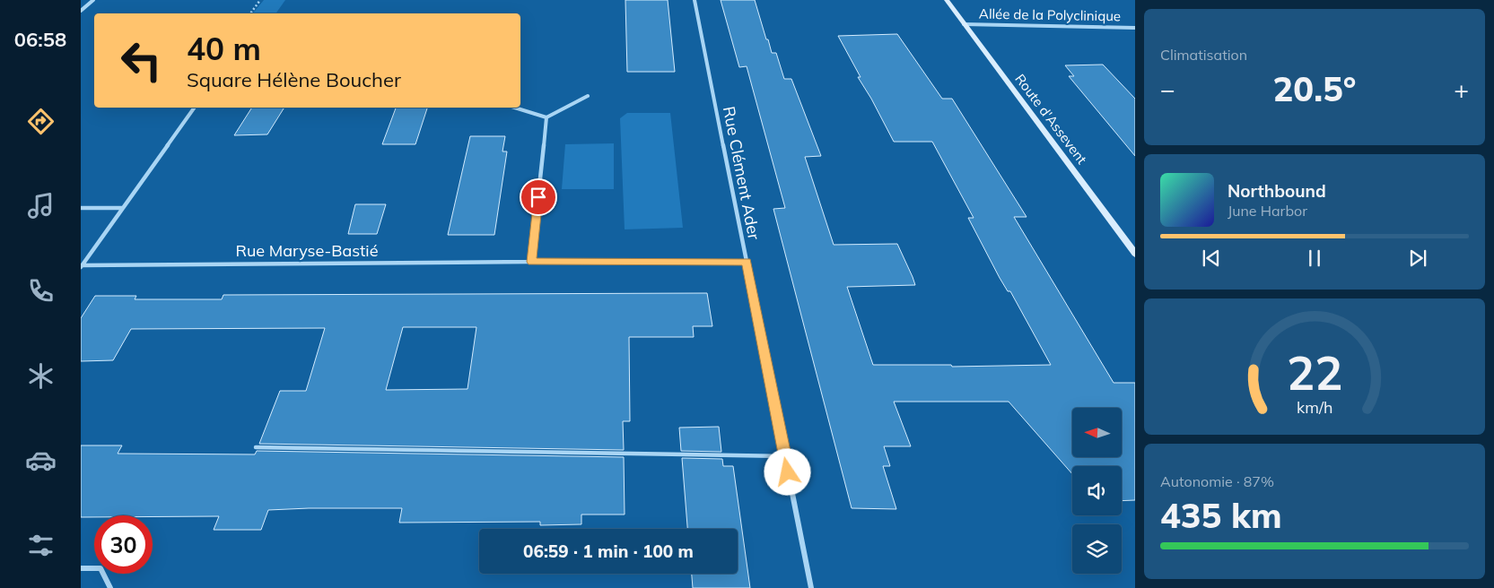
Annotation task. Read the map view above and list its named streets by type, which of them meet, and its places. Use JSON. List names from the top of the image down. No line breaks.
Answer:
{"streets":{"street":["Allée de la Polyclinique","Route d'Assevent","Rue Clément Ader","Rue Maryse-Bastié"]},"crossings":[["Allée de la Polyclinique","Route d'Assevent"],["Rue Clément Ader","Rue Maryse-Bastié"]],"north":"left","page":{"tabs":"06:58","tile":["Climatisation",["Autonomie · 87%","435 km"]],"turn":["40 m","Square Hélène Boucher"],"heat":["−","20.5°","+"],"song":["Northbound","June Harbor"],"limit":"30","trip":"06:59 · 1 min · 100 m","gauge":["22","km/h"]}}
